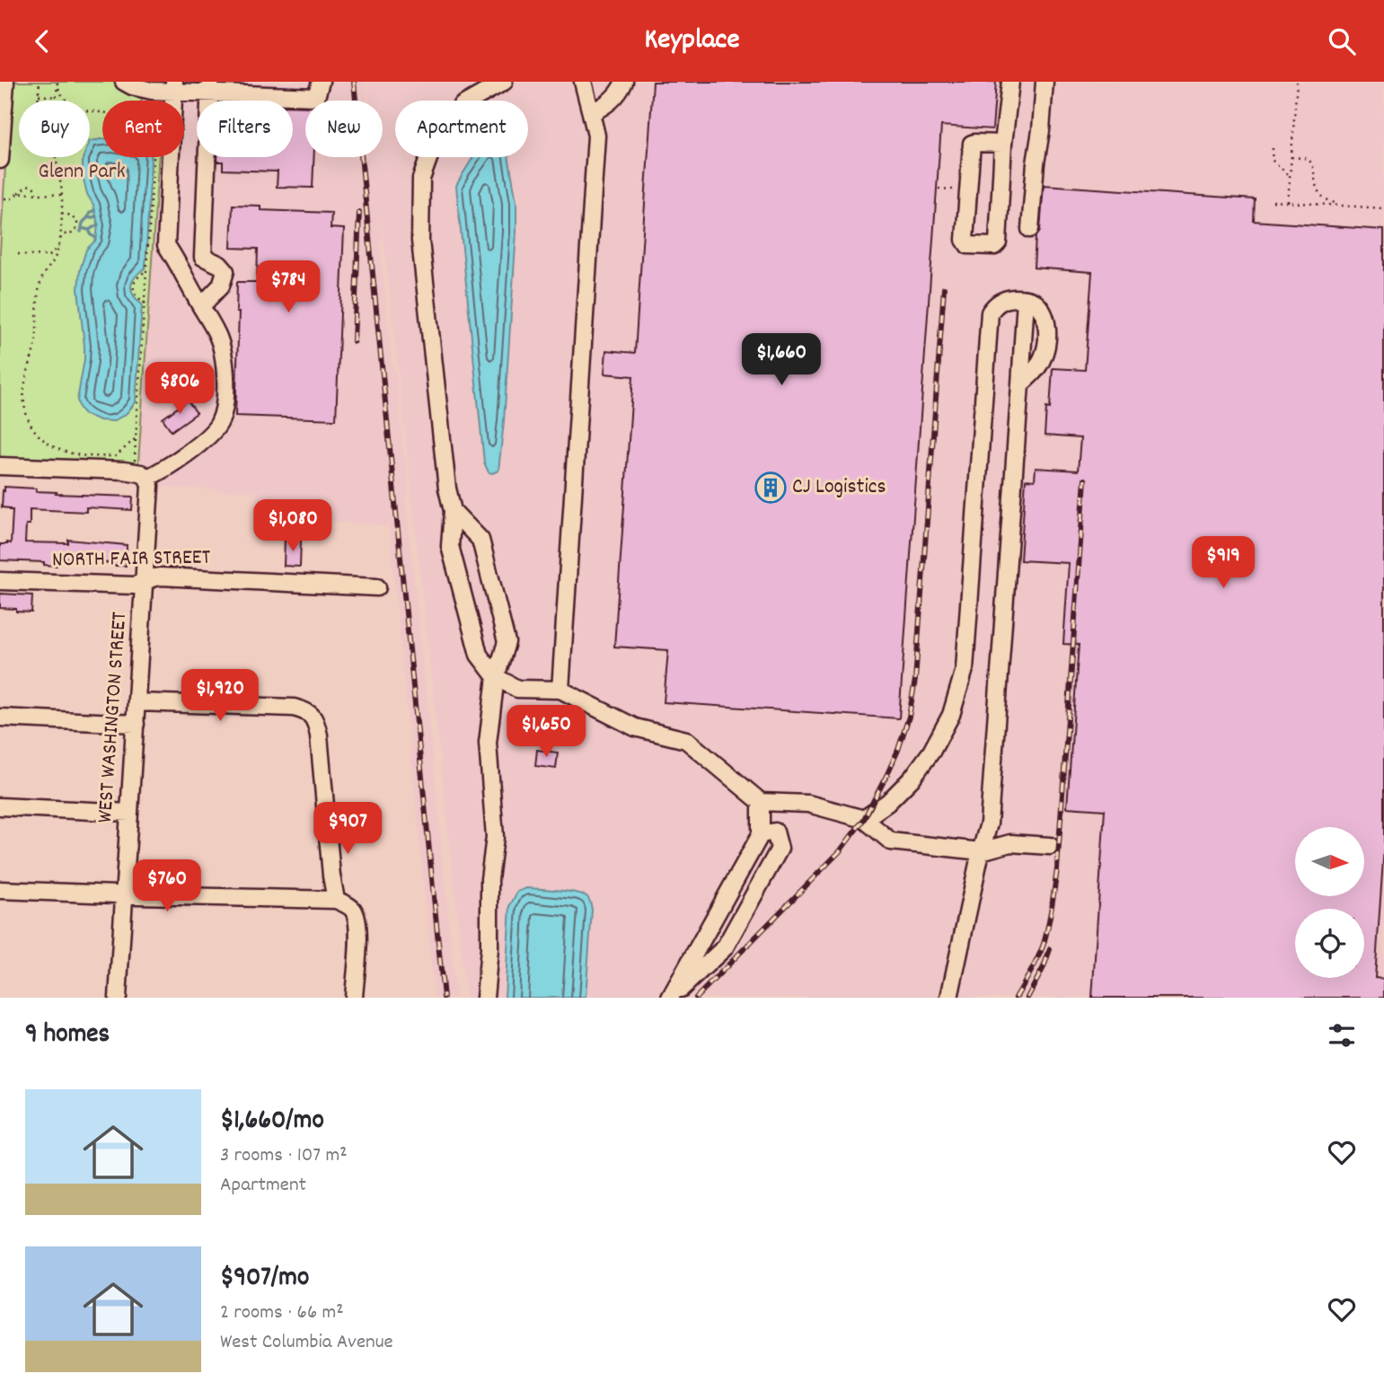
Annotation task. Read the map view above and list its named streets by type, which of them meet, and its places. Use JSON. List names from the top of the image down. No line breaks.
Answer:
{"streets":{"street":["NORTH FAIR STREET","WEST WASHINGTON STREET"]},"crossings":[["NORTH FAIR STREET","WEST WASHINGTON STREET"]],"parks":["Glenn Park"],"places":{"building":["CJ Logistics"]},"north":"right","page":{"header":"Keyplace","chip":["Buy","Rent","Filters","New","Apartment"],"price":["$784","$1,660","$806","$1,080","$919","$1,920","$1,650","$907","$760"],"heading":"9 homes","list":[{"name":"$1,660/mo","note":"3 rooms · 107 m² · Apartment"},{"name":"$907/mo","note":"2 rooms · 66 m² · West Columbia Avenue"}]}}
